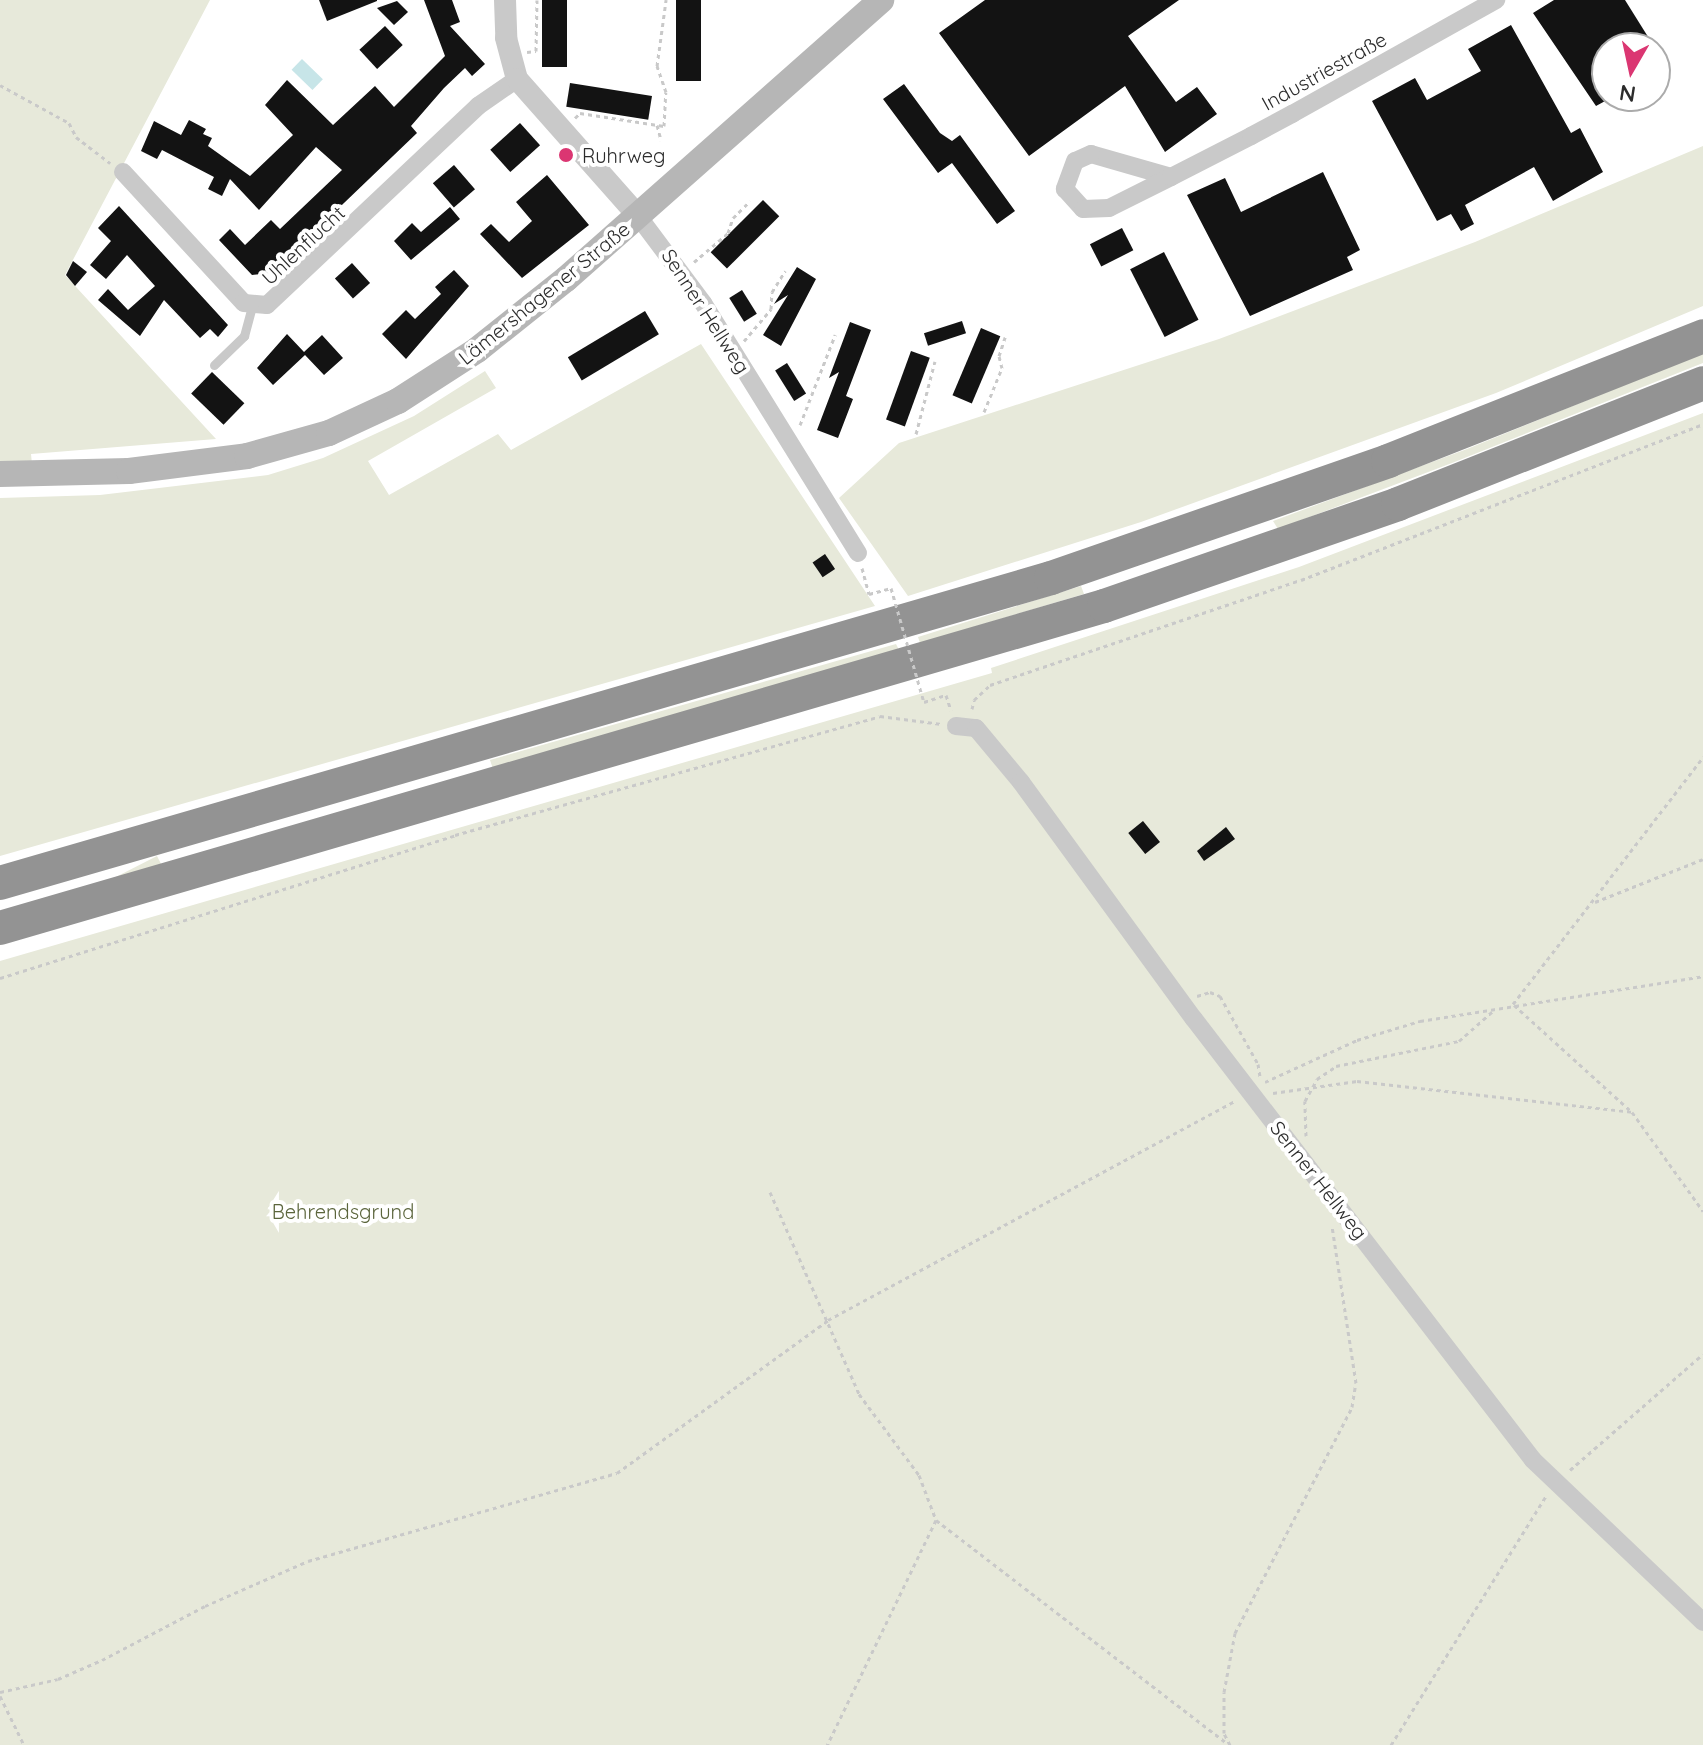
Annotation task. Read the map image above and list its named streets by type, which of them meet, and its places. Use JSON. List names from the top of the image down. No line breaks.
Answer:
{"streets":{"main road":["Lämershagener Straße"],"street":["Industriestraße","Uhlenflucht","Senner Hellweg"]},"crossings":[["Uhlenflucht","Senner Hellweg"],["Lämershagener Straße","Senner Hellweg"]],"parks":["Behrendsgrund"],"places":["Ruhrweg"],"north":"bottom"}
